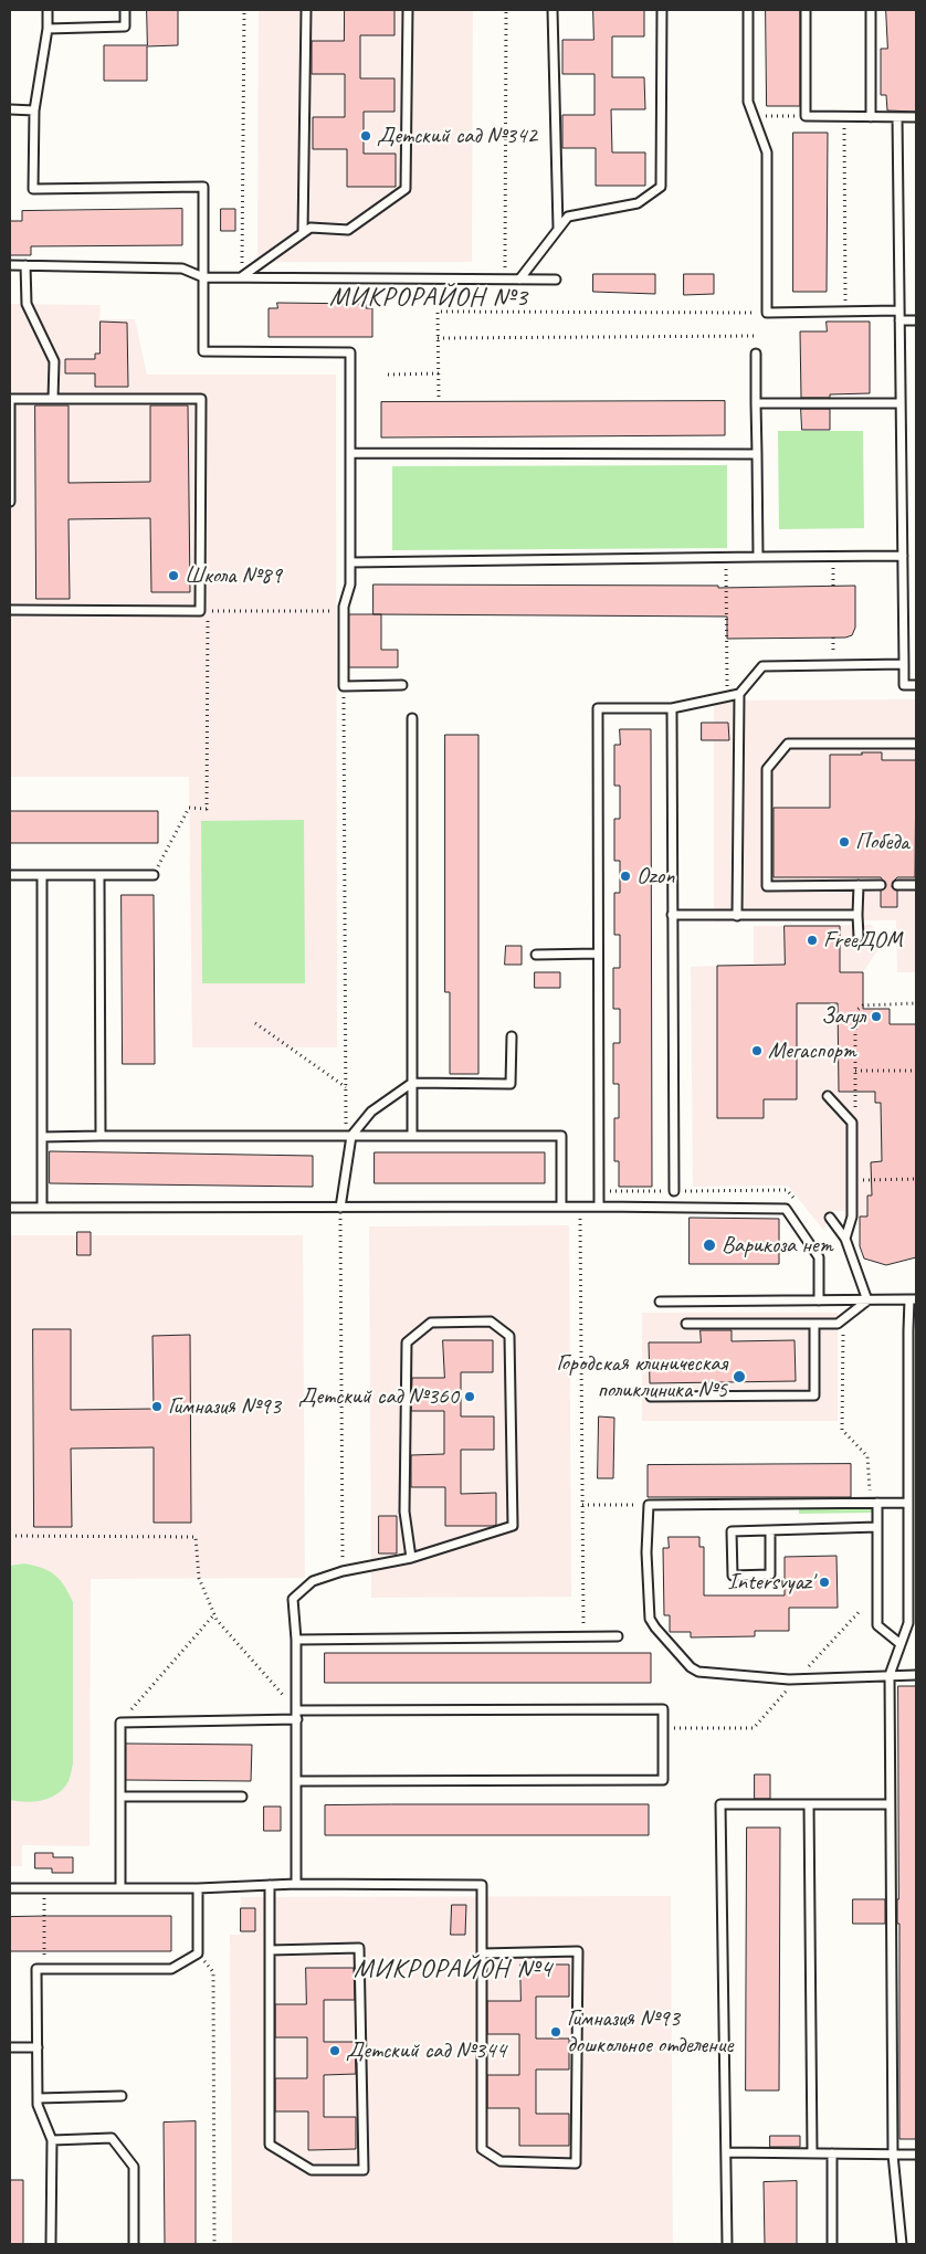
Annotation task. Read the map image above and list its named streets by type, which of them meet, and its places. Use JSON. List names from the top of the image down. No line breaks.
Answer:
{"districts":["МИКРОРАЙОН №3","МИКРОРАЙОН №4"],"places":["Детский сад №342","Школа №89","Победа","Ozon","FreeДОМ","Загул","Мегаспорт","Варикоза нет","Городская клиническая поликлиника №5","Детский сад №360","Гимназия №93","Intersvyaz'","Гимназия №93 дошкольное отделение","Детский сад №344"]}
